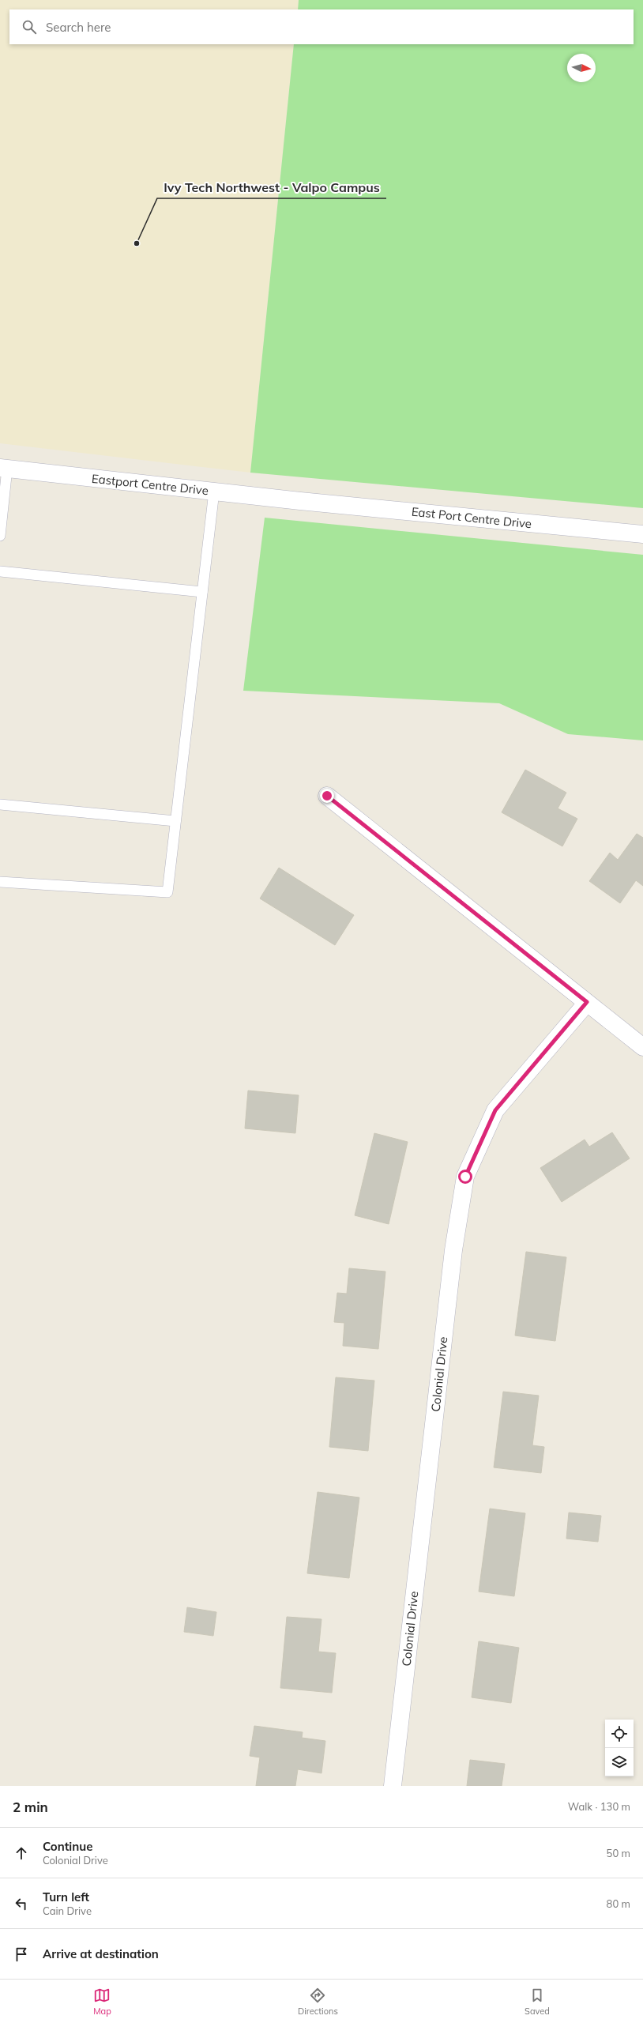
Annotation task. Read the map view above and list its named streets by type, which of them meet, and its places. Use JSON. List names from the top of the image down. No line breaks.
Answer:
{"streets":{"street":["Eastport Centre Drive","East Port Centre Drive","Colonial Drive"]},"crossings":[["Eastport Centre Drive","East Port Centre Drive"]],"places":["Ivy Tech Northwest - Valpo Campus"],"north":"right","page":{"search":"Search here","heading":["2 min","Walk · 130 m"],"list":[["Continue","Colonial Drive","50 m"],["Turn left","Cain Drive","80 m"],"Arrive at destination"],"nav":["Map","Directions","Saved"]}}
